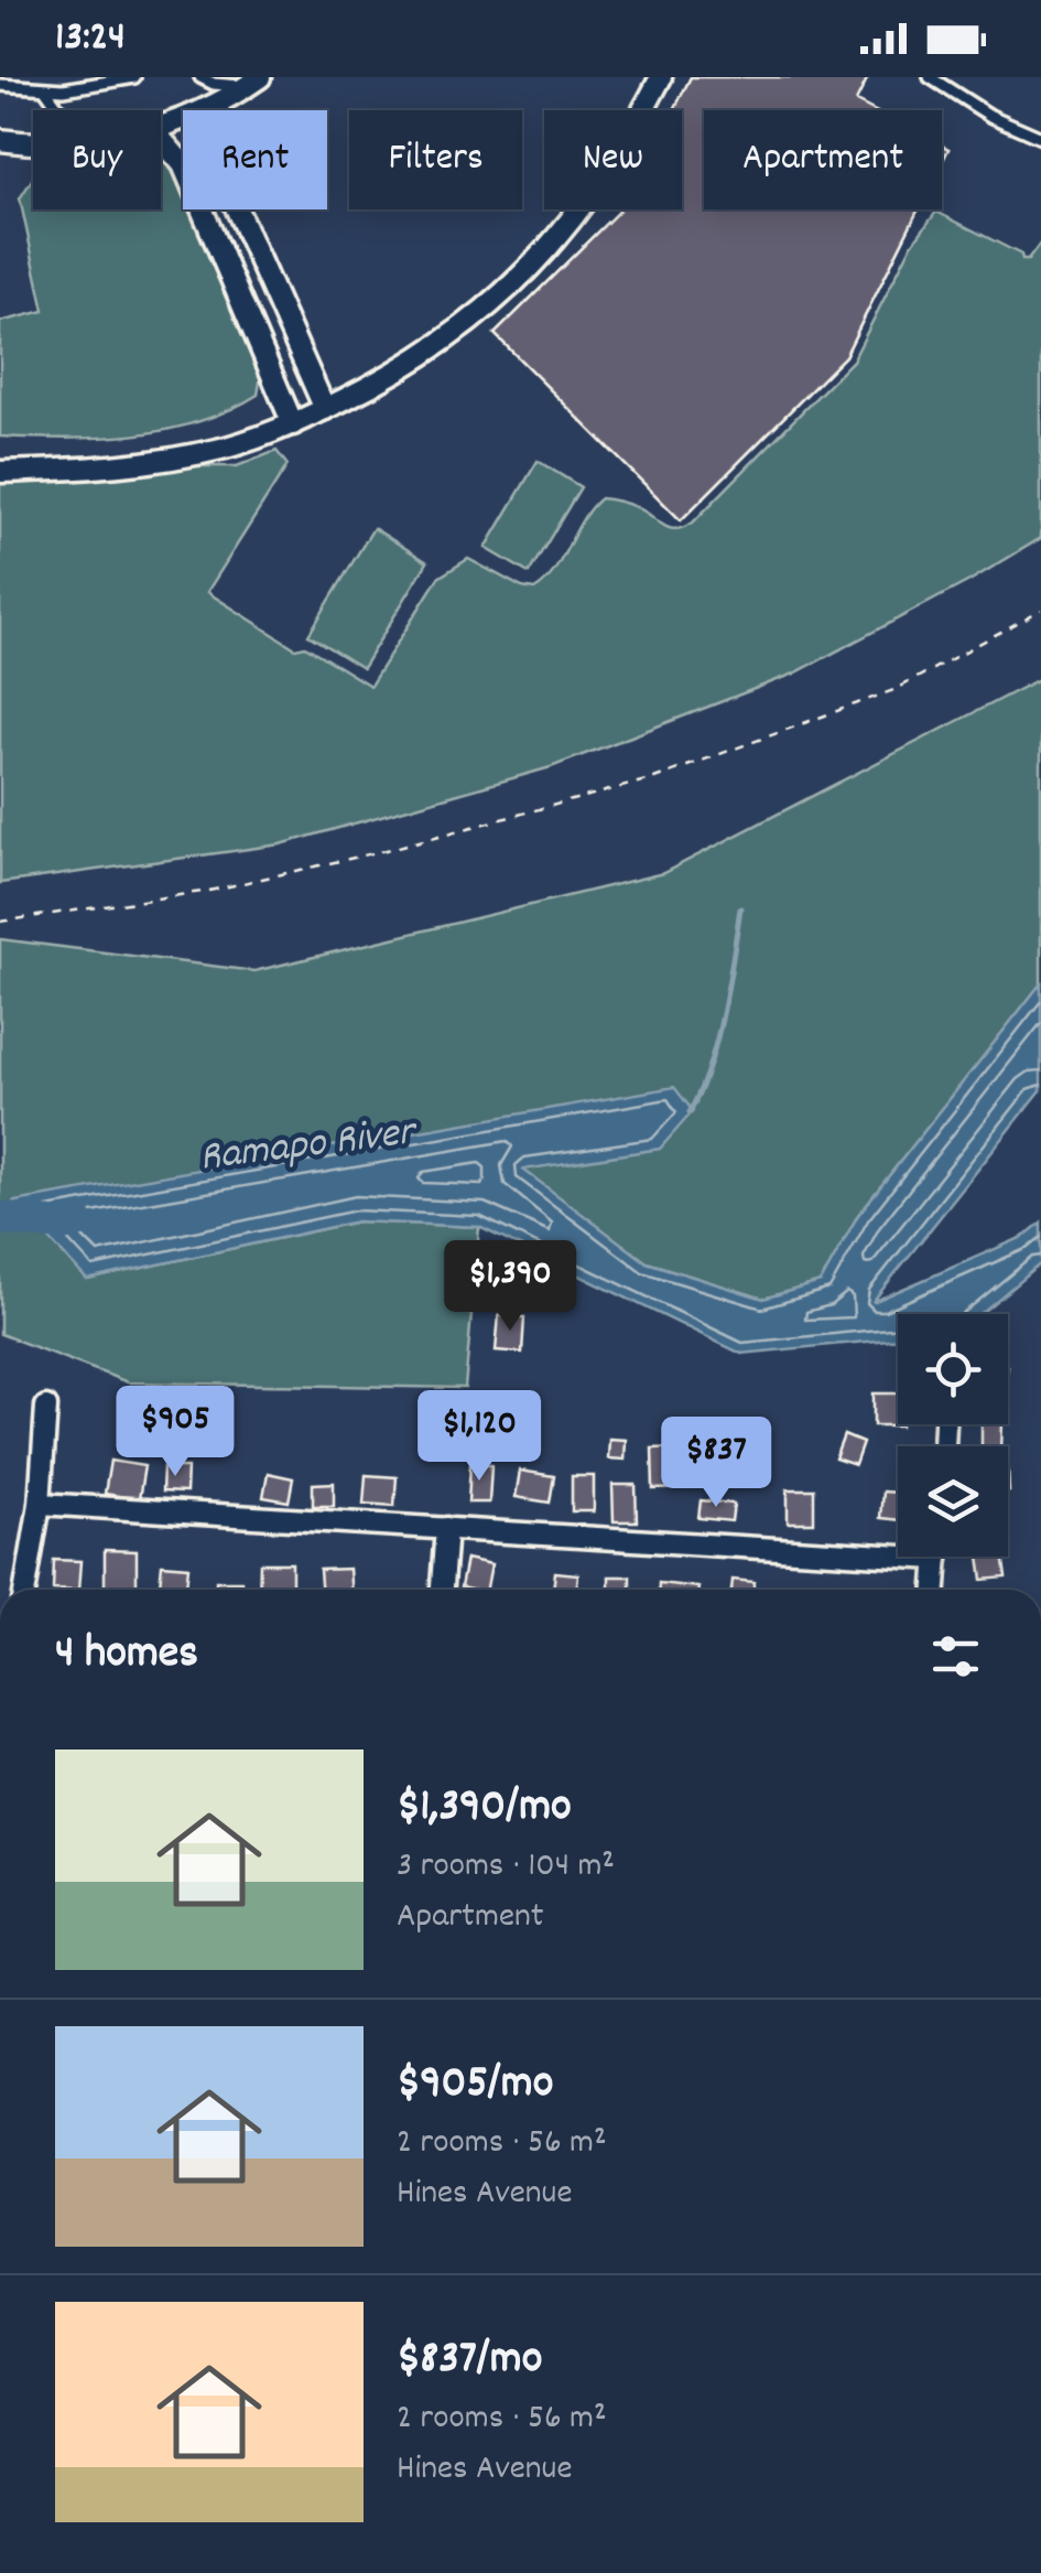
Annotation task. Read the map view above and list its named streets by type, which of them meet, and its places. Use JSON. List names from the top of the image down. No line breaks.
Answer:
{"water":["Ramapo River"],"page":{"status":"13:24","chip":["Buy","Rent","Filters","New","Apartment"],"price":["$1,390","$905","$1,120","$837"],"heading":"4 homes","list":[{"name":"$1,390/mo","note":"3 rooms · 104 m² · Apartment"},{"name":"$905/mo","note":"2 rooms · 56 m² · Hines Avenue"},{"name":"$837/mo","note":"2 rooms · 56 m² · Hines Avenue"}]}}
